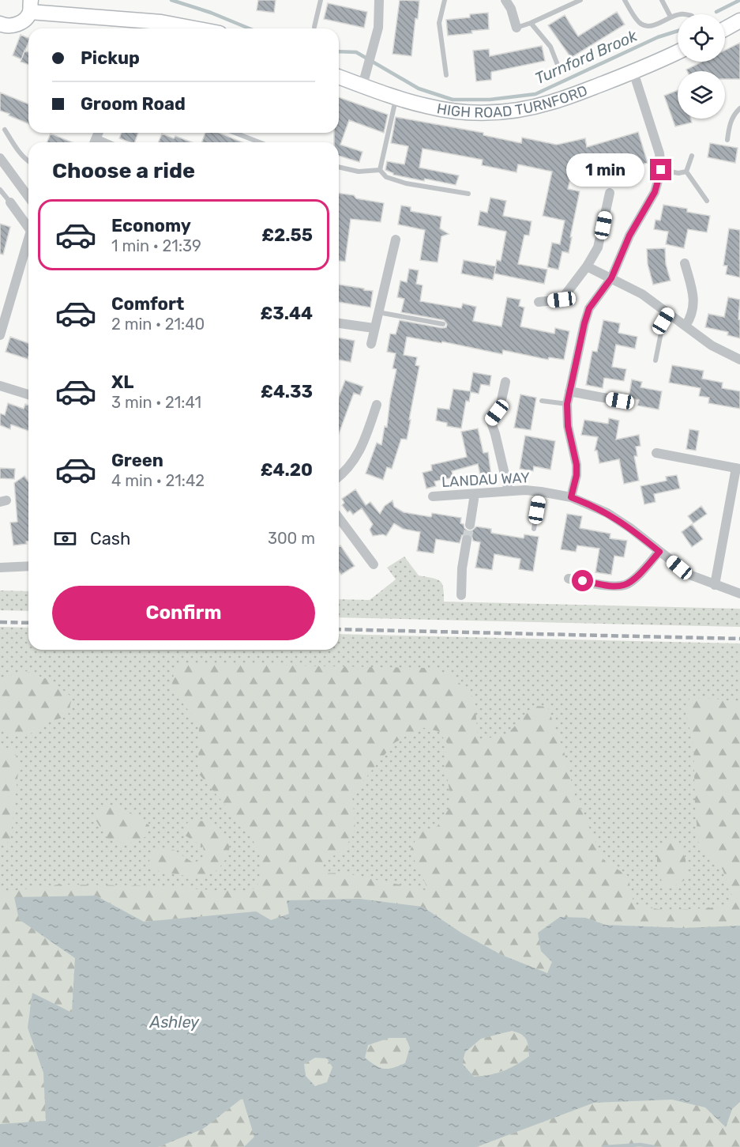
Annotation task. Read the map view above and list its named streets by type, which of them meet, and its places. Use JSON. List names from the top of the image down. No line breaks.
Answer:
{"streets":{"main road":["HIGH ROAD TURNFORD"],"street":["LANDAU WAY"]},"water":["Turnford Brook","Ashley"],"page":{"banner":["Pickup","Groom Road"],"heading":"Choose a ride","bubble":"1 min","list":[{"name":"Economy","note":"1 min · 21:39","value":"£2.55"},{"name":"Comfort","note":"2 min · 21:40","value":"£3.44"},{"name":"XL","note":"3 min · 21:41","value":"£4.33"},{"name":"Green","note":"4 min · 21:42","value":"£4.20"}],"pay":["Cash","300 m"],"buttons":"Confirm"}}
